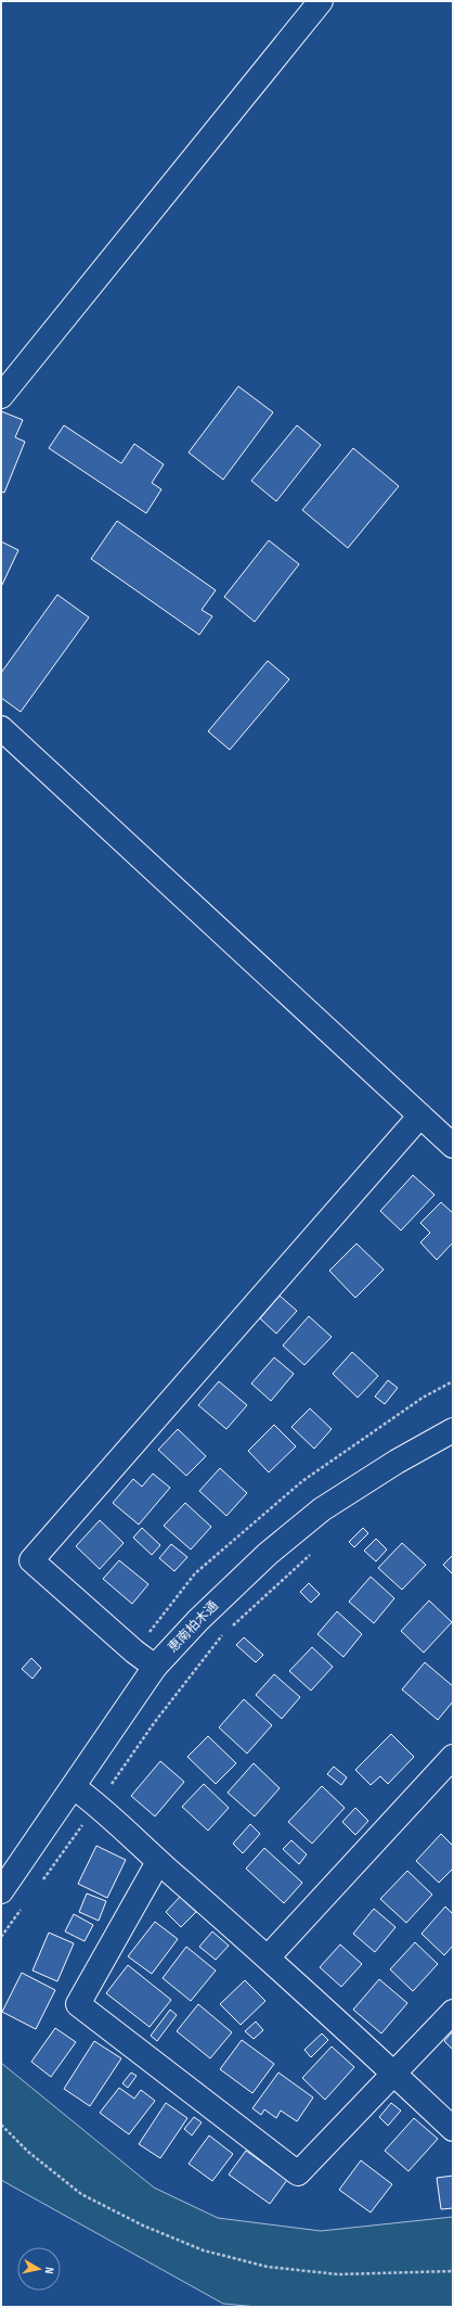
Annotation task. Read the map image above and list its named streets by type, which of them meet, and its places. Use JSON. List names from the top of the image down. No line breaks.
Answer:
{"streets":{"street":["恵南柏木通"]},"north":"right"}
